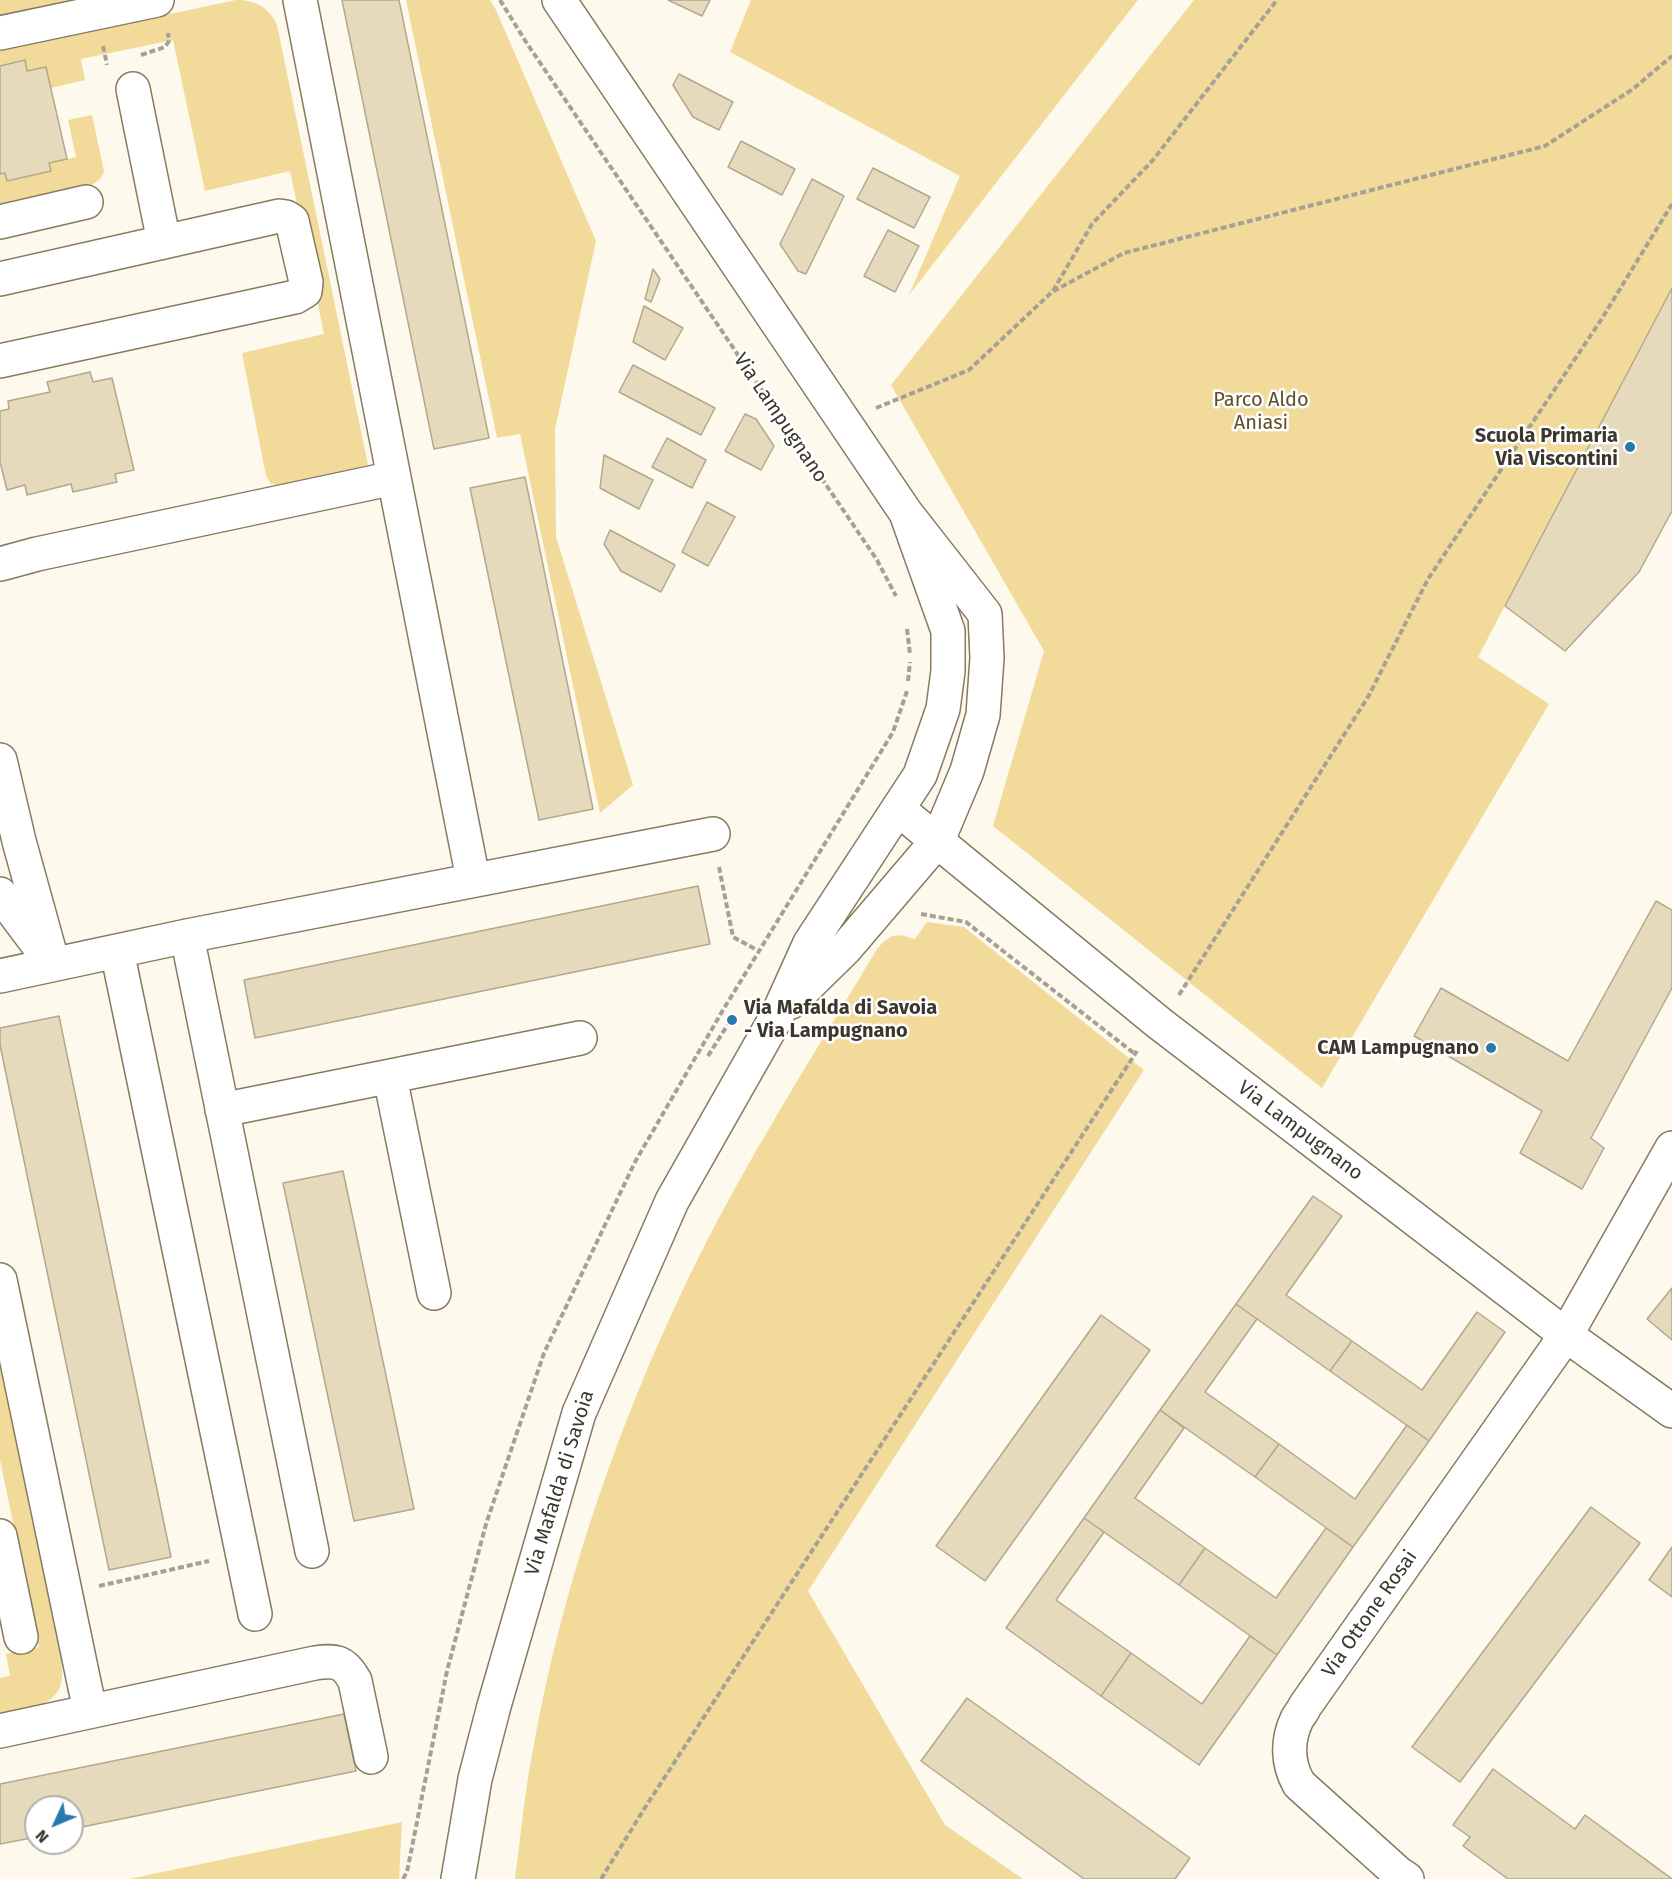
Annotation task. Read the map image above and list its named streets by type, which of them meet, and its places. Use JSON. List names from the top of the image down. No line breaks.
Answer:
{"streets":{"street":["Via Lampugnano","Via Mafalda di Savoia","Via Ottone Rosai"]},"crossings":[["Via Lampugnano","Via Mafalda di Savoia"],["Via Lampugnano","Via Ottone Rosai"]],"parks":["Parco Aldo Aniasi"],"places":["Scuola Primaria Via Viscontini","Via Mafalda di Savoia - Via Lampugnano","CAM Lampugnano"],"north":"bottom left"}
